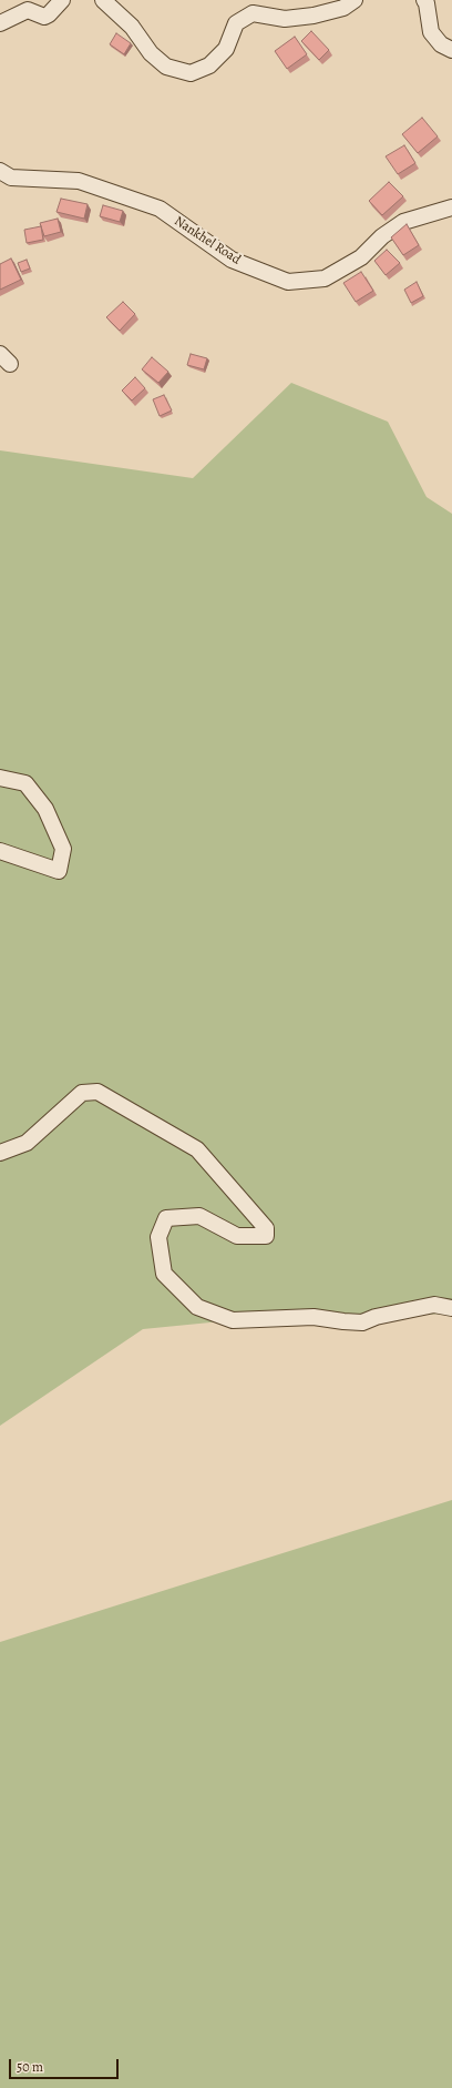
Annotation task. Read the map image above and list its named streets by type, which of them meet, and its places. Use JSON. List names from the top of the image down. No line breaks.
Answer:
{"streets":{"street":["Nankhel Road"]},"scale_bar":"50 m"}
